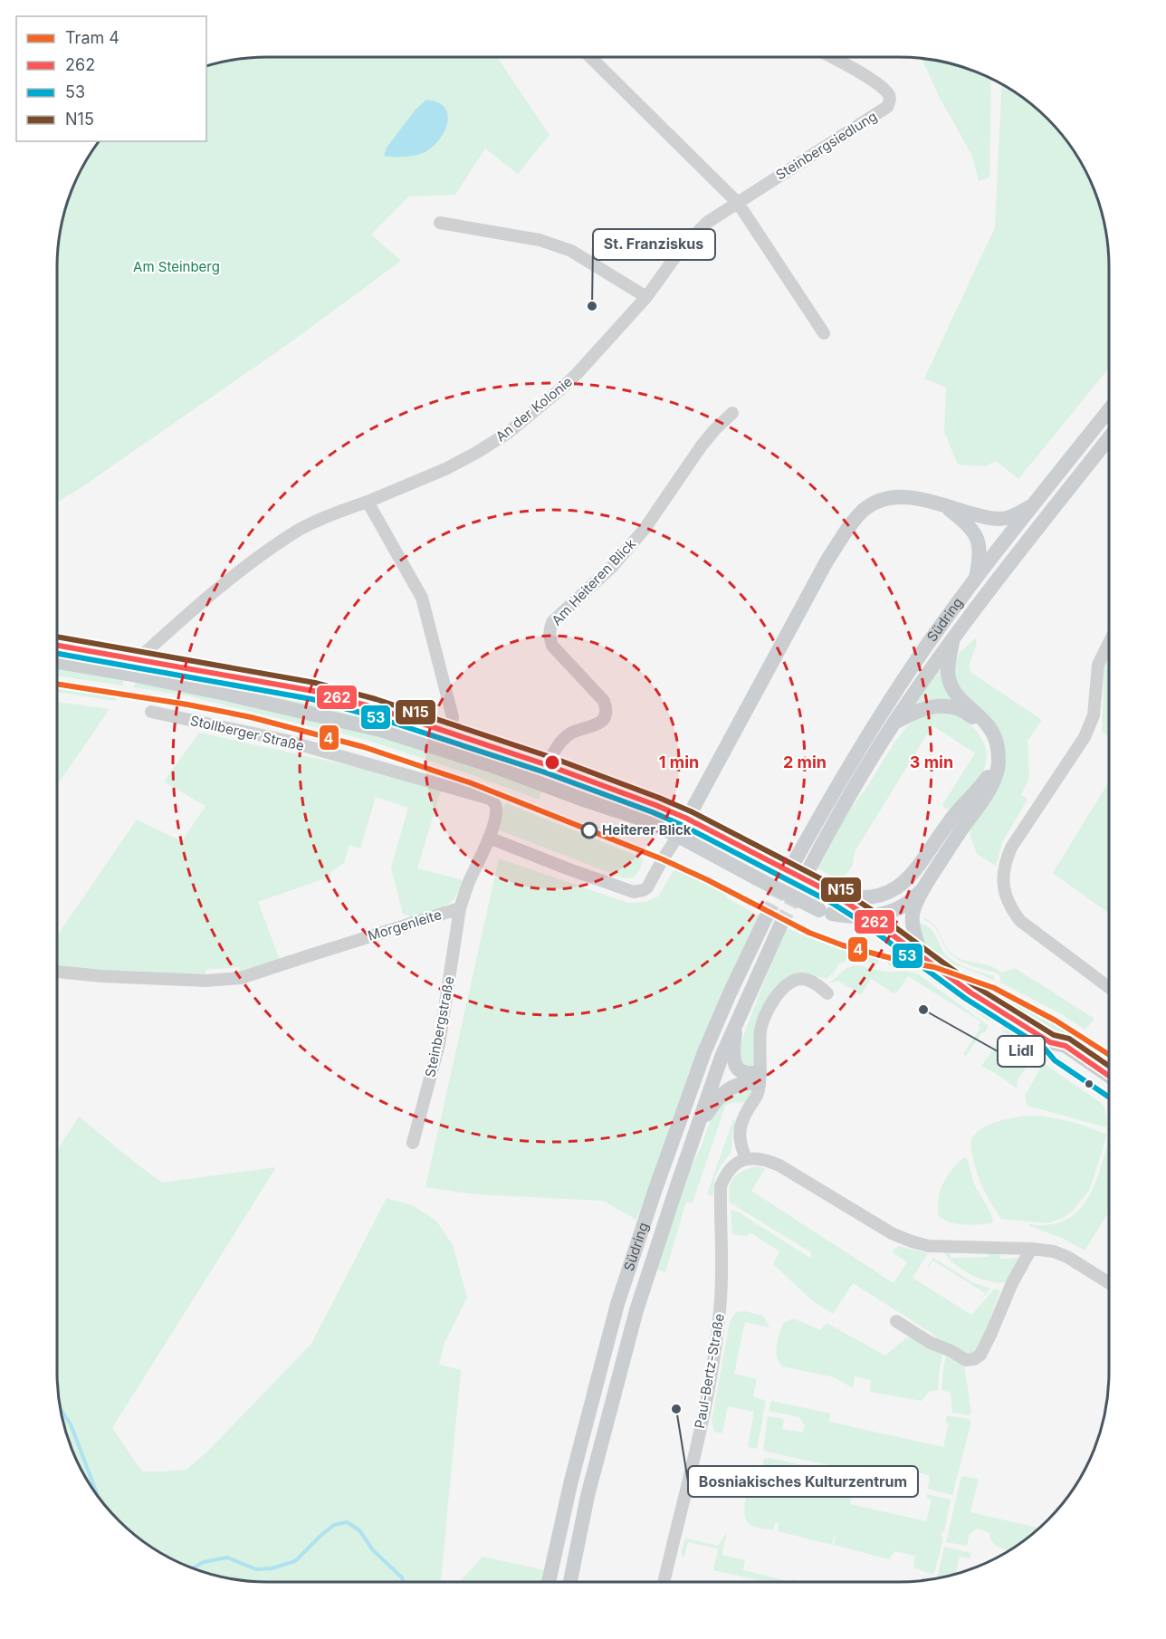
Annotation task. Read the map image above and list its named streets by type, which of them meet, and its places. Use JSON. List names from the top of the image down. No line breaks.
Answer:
{"streets":{"main road":["Südring"],"street":["Steinbergsiedlung","An der Kolonie","Am Heiteren Blick","Stollberger Straße","Morgenleite","Steinbergstraße","Paul-Bertz-Straße"]},"crossings":[["Steinbergsiedlung","An der Kolonie"],["Stollberger Straße","Morgenleite"],["Morgenleite","Steinbergstraße"]],"parks":["Am Steinberg"],"places":["St. Franziskus","Heiterer Blick","Lidl","Bosniakisches Kulturzentrum"],"lines":["transit line N15","transit line 262","transit line 53","tram line 4"],"legend":["Tram 4","262","53","N15"],"rings":["1 min","2 min","3 min"]}
